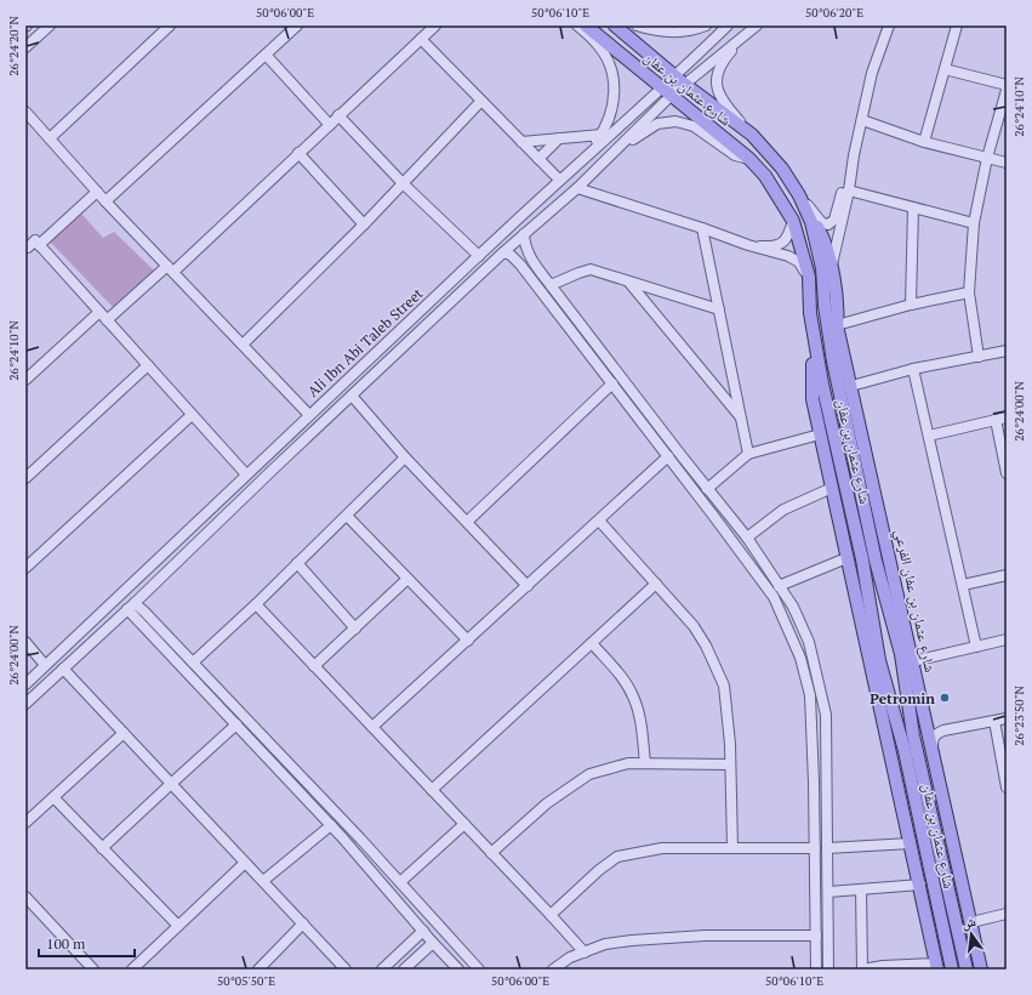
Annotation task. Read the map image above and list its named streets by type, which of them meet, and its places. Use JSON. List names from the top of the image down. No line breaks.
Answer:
{"streets":{"main road":["شارع عثمان بن عفان","شارع عثمان بن عفان الفرعي"],"street":["Ali Ibn Abi Taleb Street"]},"crossings":[["شارع عثمان بن عفان","Ali Ibn Abi Taleb Street"]],"places":["Petromin"],"scale_bar":"100 m","north":"top","coordinates":["50°06'00\"E","50°06'10\"E","50°06'20\"E","26°24'20\"N","26°24'10\"N","26°24'00\"N","26°23'50\"N","50°05'50\"E"]}
